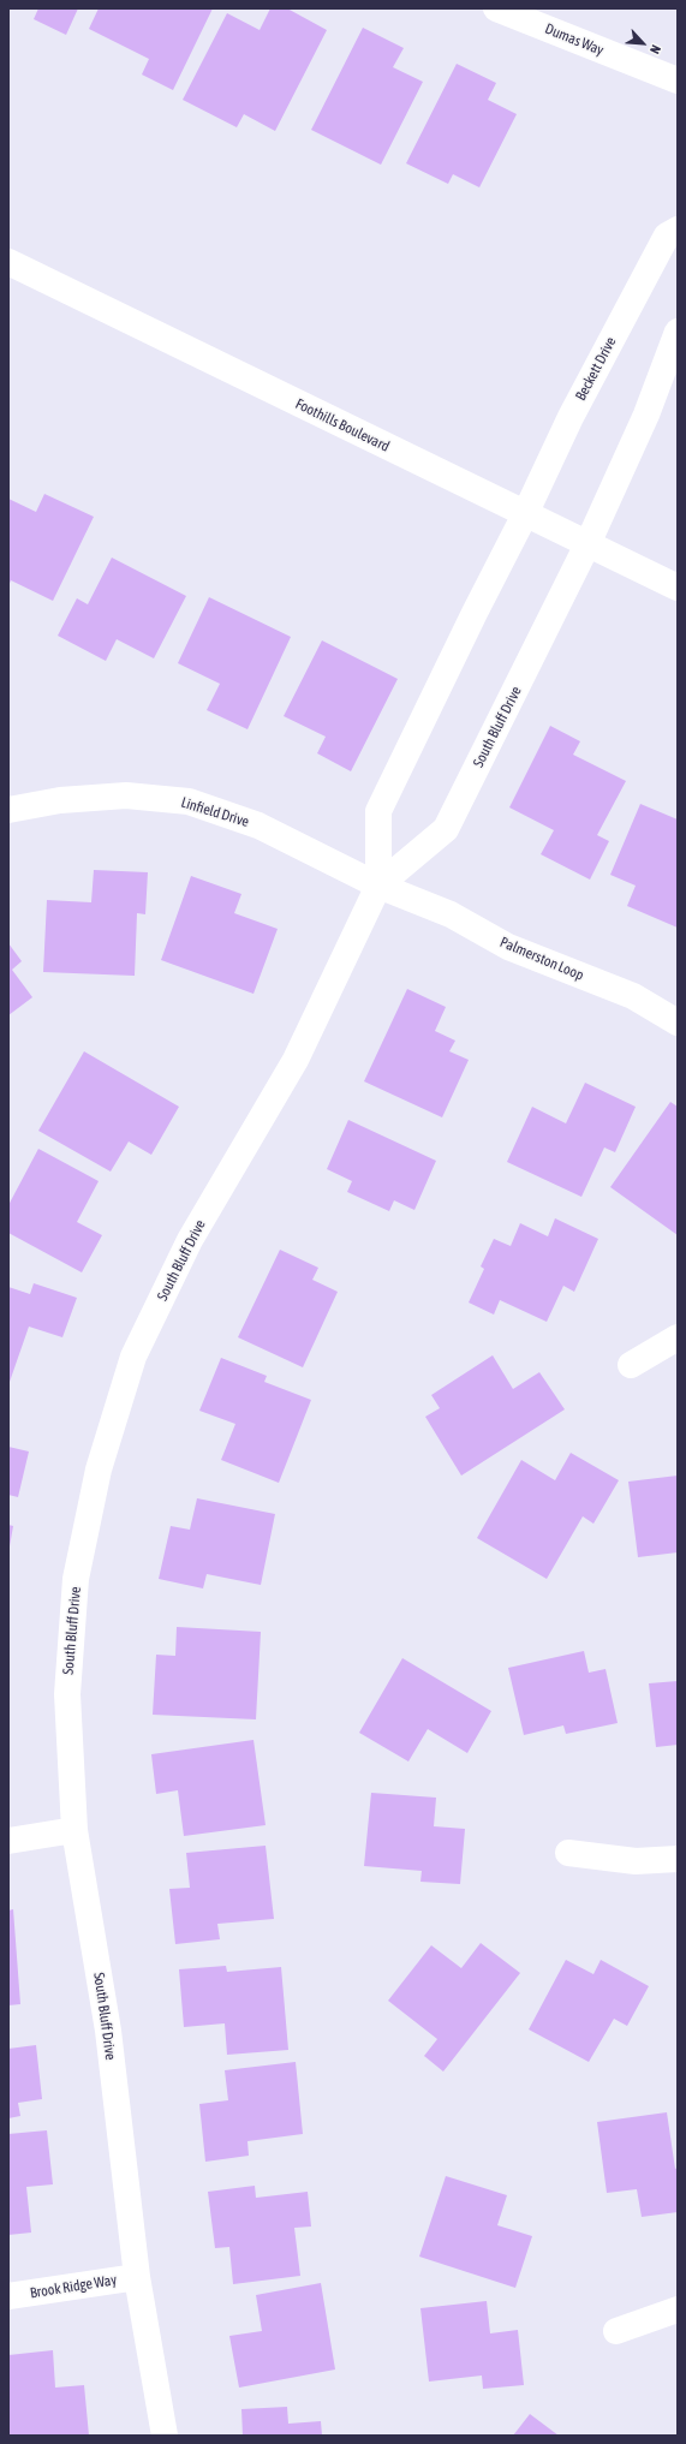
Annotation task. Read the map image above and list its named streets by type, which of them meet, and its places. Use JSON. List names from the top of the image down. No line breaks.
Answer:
{"streets":{"street":["Dumas Way","Beckett Drive","Foothills Boulevard","South Bluff Drive","Linfield Drive","Palmerston Loop","Brook Ridge Way"]},"crossings":[["Beckett Drive","Foothills Boulevard"],["Beckett Drive","South Bluff Drive"],["Foothills Boulevard","South Bluff Drive"],["South Bluff Drive","Linfield Drive"],["South Bluff Drive","Palmerston Loop"],["South Bluff Drive","Brook Ridge Way"],["Linfield Drive","Palmerston Loop"]],"north":"bottom right"}
